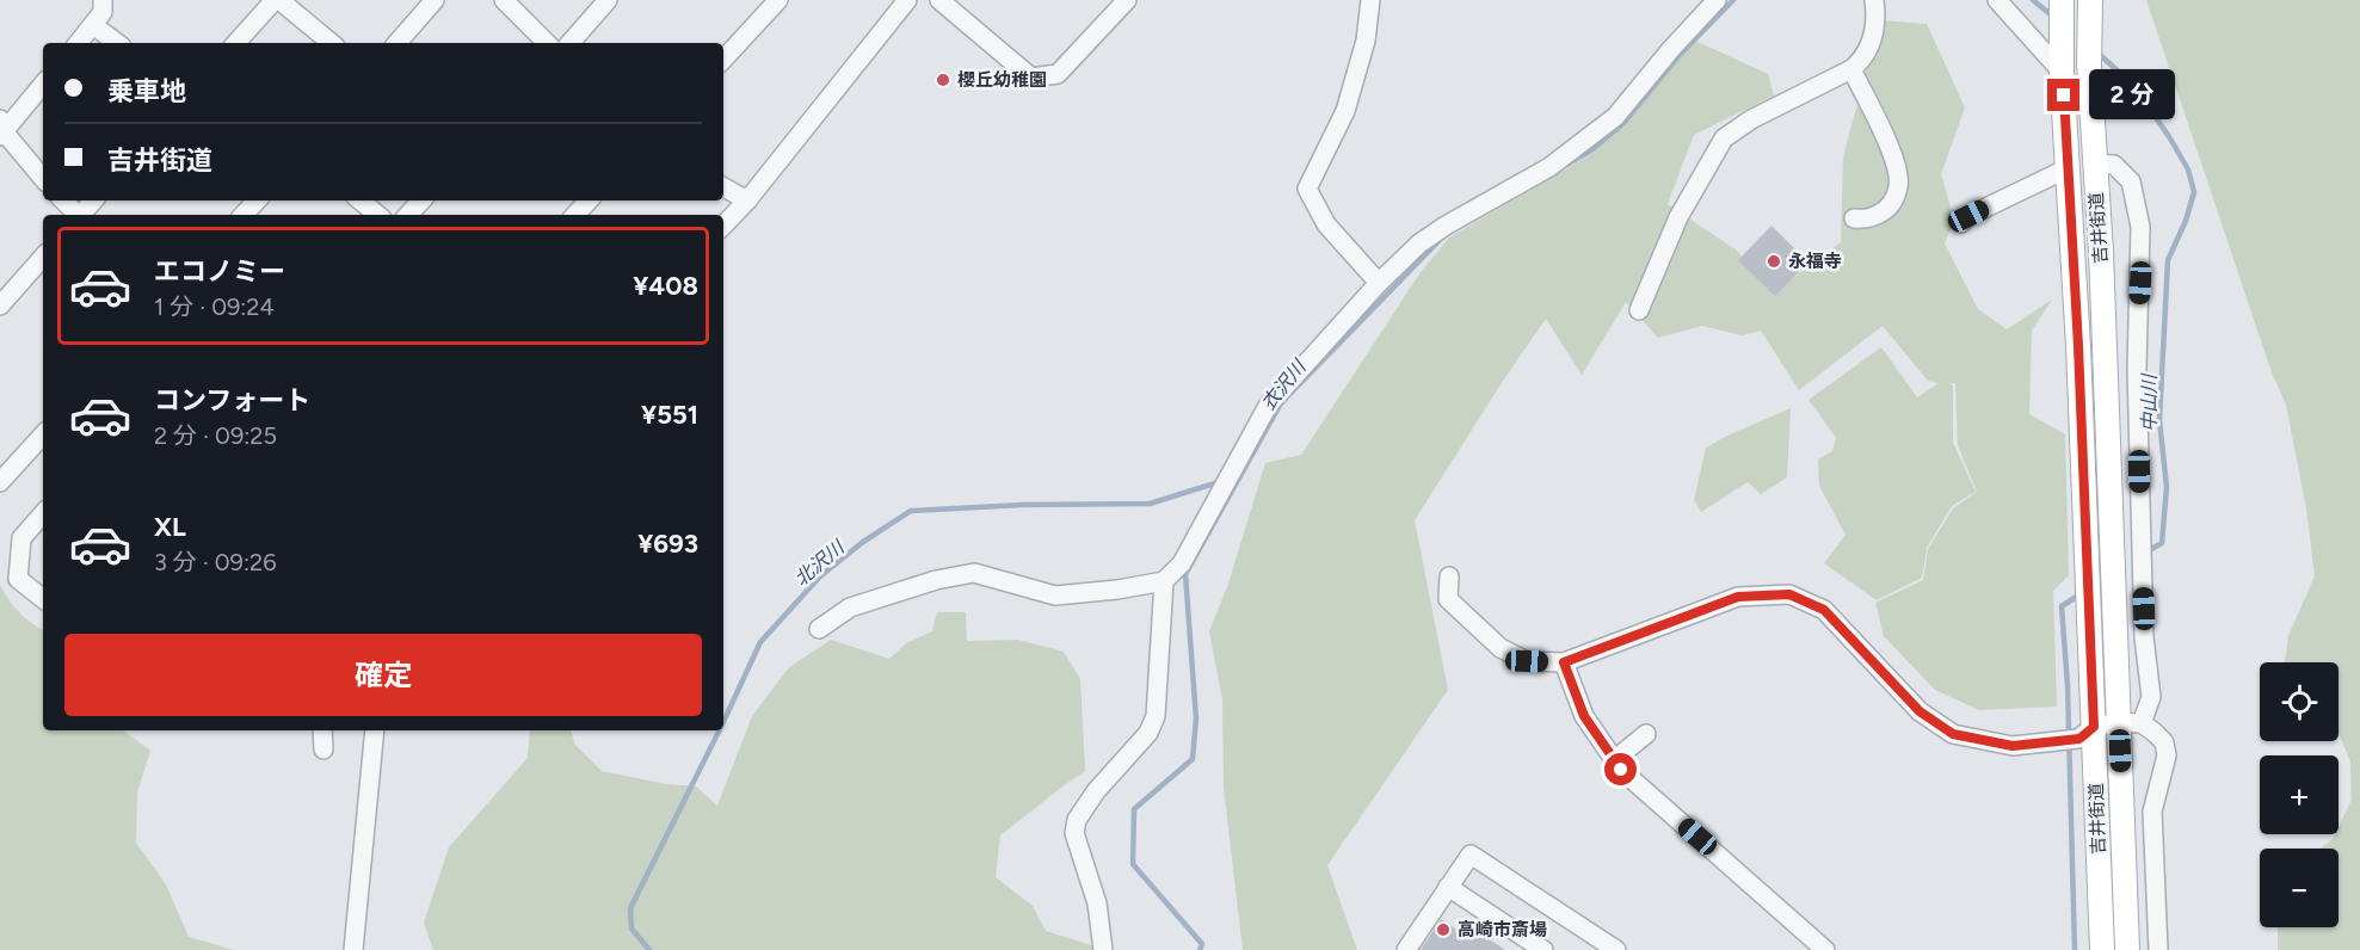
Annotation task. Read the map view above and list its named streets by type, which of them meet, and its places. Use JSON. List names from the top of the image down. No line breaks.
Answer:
{"streets":{"main road":["吉井街道"]},"water":["衣沢川","中山川","北沢川"],"places":["櫻丘幼稚園","永福寺","高崎市斎場"],"page":{"banner":["乗車地","吉井街道"],"bubble":"2 分","list":[{"name":"エコノミー","note":"1 分 · 09:24","value":"¥408"},{"name":"コンフォート","note":"2 分 · 09:25","value":"¥551"},{"name":"XL","note":"3 分 · 09:26","value":"¥693"}],"buttons":"確定","map_buttons":["+","−"]}}
